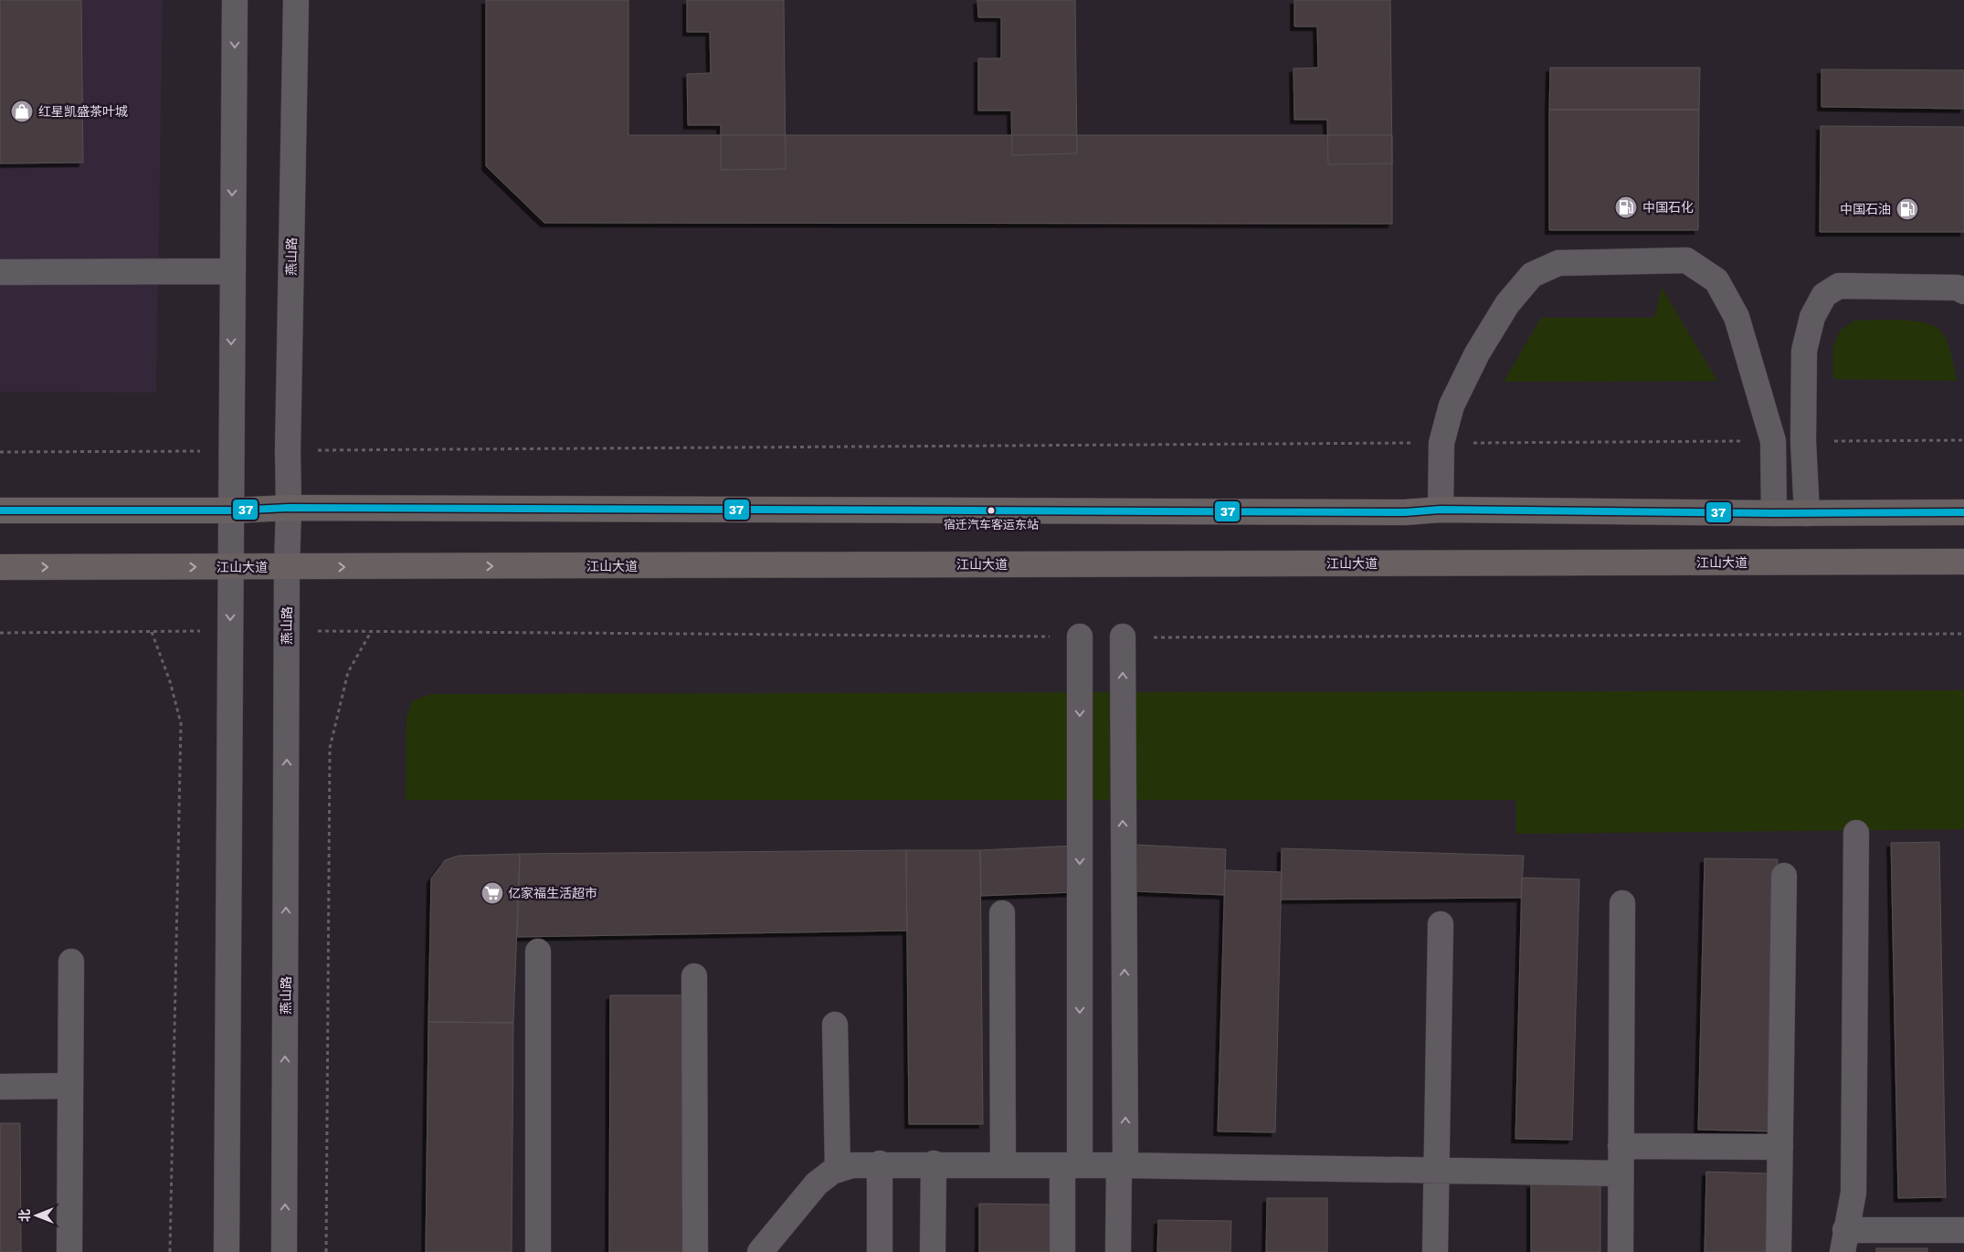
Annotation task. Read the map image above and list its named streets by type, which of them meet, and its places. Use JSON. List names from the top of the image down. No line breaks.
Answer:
{"streets":{"main road":["江山大道"],"street":["燕山路"]},"crossings":[["燕山路","江山大道"]],"places":{"shop":["红星凯盛茶叶城"],"fuel station":["中国石化","中国石油"],"other":["宿迁汽车客运东站"],"supermarket":["亿家福生活超市"]},"lines":["transit line 37"],"north":"left"}
